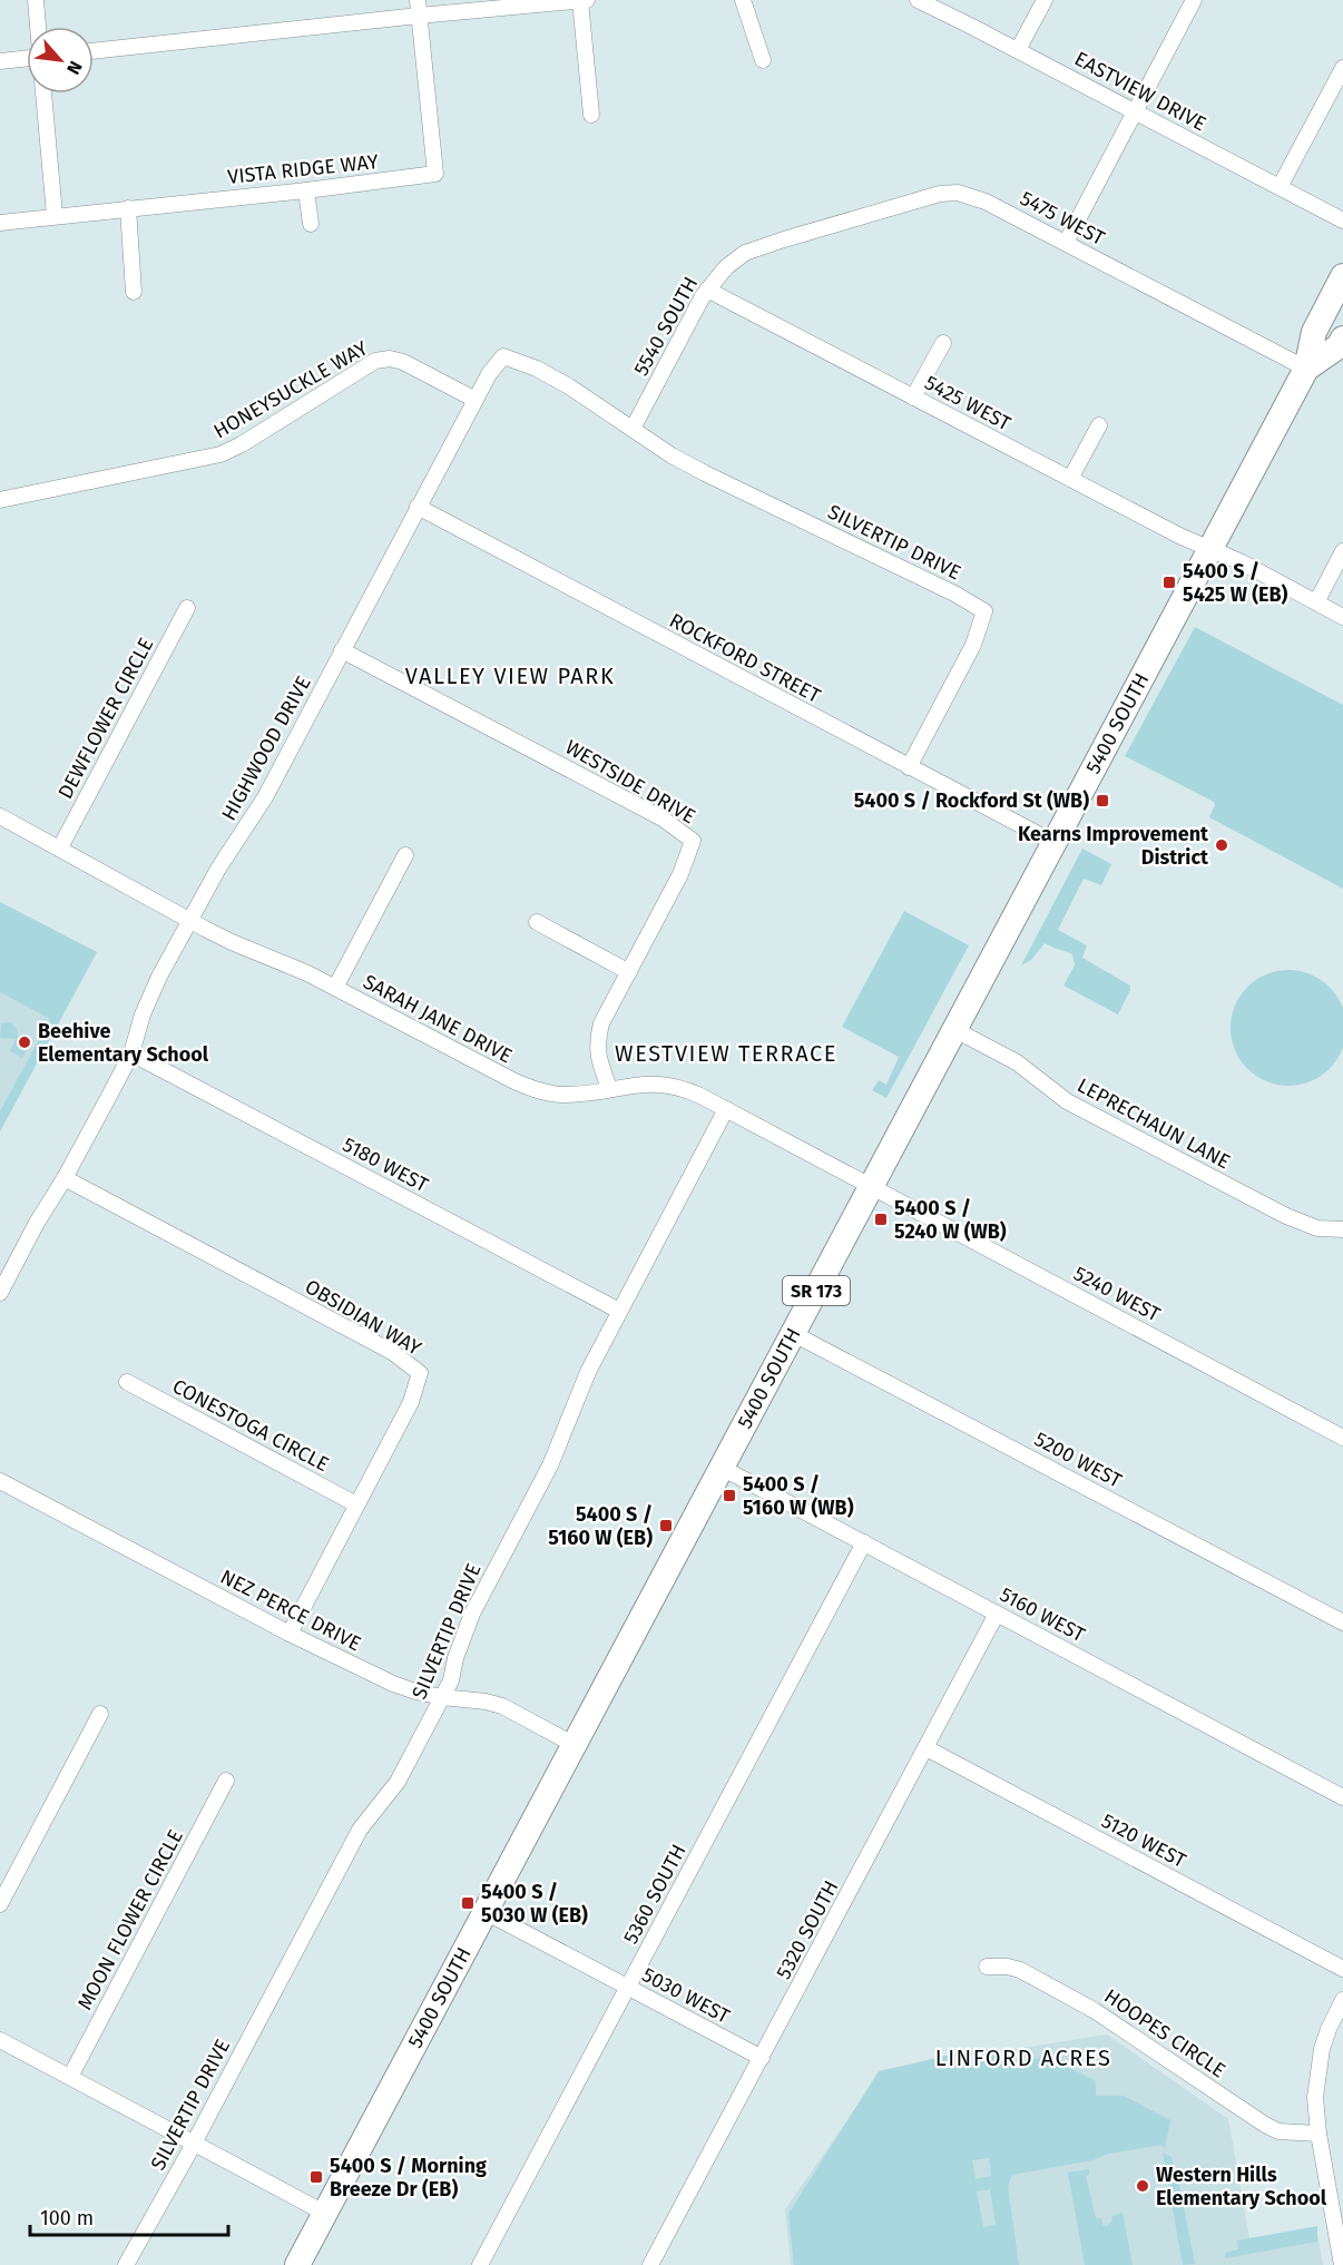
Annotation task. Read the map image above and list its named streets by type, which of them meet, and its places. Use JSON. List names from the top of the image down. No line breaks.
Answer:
{"streets":{"main road":["5400 SOUTH","SR 173"],"street":["EASTVIEW DRIVE","VISTA RIDGE WAY","5475 WEST","5540 SOUTH","HONEYSUCKLE WAY","5425 WEST","SILVERTIP DRIVE","ROCKFORD STREET","DEWFLOWER CIRCLE","HIGHWOOD DRIVE","WESTSIDE DRIVE","SARAH JANE DRIVE","LEPRECHAUN LANE","5180 WEST","5240 WEST","OBSIDIAN WAY","CONESTOGA CIRCLE","5200 WEST","NEZ PERCE DRIVE","5160 WEST","5120 WEST","5360 SOUTH","MOON FLOWER CIRCLE","5320 SOUTH","5030 WEST","HOOPES CIRCLE"]},"crossings":[["5475 WEST","5540 SOUTH"],["5475 WEST","5400 SOUTH"],["5540 SOUTH","5425 WEST"],["5540 SOUTH","SILVERTIP DRIVE"],["5540 SOUTH","HIGHWOOD DRIVE"],["HONEYSUCKLE WAY","HIGHWOOD DRIVE"],["5425 WEST","5400 SOUTH"],["SILVERTIP DRIVE","ROCKFORD STREET"],["SILVERTIP DRIVE","HIGHWOOD DRIVE"],["SILVERTIP DRIVE","SARAH JANE DRIVE"],["SILVERTIP DRIVE","5180 WEST"],["SILVERTIP DRIVE","NEZ PERCE DRIVE"],["ROCKFORD STREET","5400 SOUTH"],["ROCKFORD STREET","HIGHWOOD DRIVE"],["DEWFLOWER CIRCLE","SARAH JANE DRIVE"],["5400 SOUTH","SARAH JANE DRIVE"],["5400 SOUTH","LEPRECHAUN LANE"],["5400 SOUTH","SR 173"],["5400 SOUTH","5240 WEST"],["5400 SOUTH","5200 WEST"],["5400 SOUTH","NEZ PERCE DRIVE"],["5400 SOUTH","5160 WEST"],["5400 SOUTH","5030 WEST"],["HIGHWOOD DRIVE","WESTSIDE DRIVE"],["HIGHWOOD DRIVE","SARAH JANE DRIVE"],["HIGHWOOD DRIVE","5180 WEST"],["HIGHWOOD DRIVE","OBSIDIAN WAY"],["WESTSIDE DRIVE","SARAH JANE DRIVE"],["SARAH JANE DRIVE","5240 WEST"],["OBSIDIAN WAY","CONESTOGA CIRCLE"],["OBSIDIAN WAY","NEZ PERCE DRIVE"],["5160 WEST","5360 SOUTH"],["5160 WEST","5320 SOUTH"],["5120 WEST","5320 SOUTH"],["5360 SOUTH","5030 WEST"],["5320 SOUTH","5030 WEST"]],"districts":["VALLEY VIEW PARK","WESTVIEW TERRACE","LINFORD ACRES"],"places":{"transit":["5400 S / 5425 W (EB)","5400 S / Rockford St (WB)","5400 S / 5240 W (WB)","5400 S / 5160 W (WB)","5400 S / 5160 W (EB)","5400 S / 5030 W (EB)","5400 S / Morning Breeze Dr (EB)"],"other":["Kearns Improvement District","Beehive Elementary School","Western Hills Elementary School"]},"scale_bar":"100 m","north":"bottom right"}
